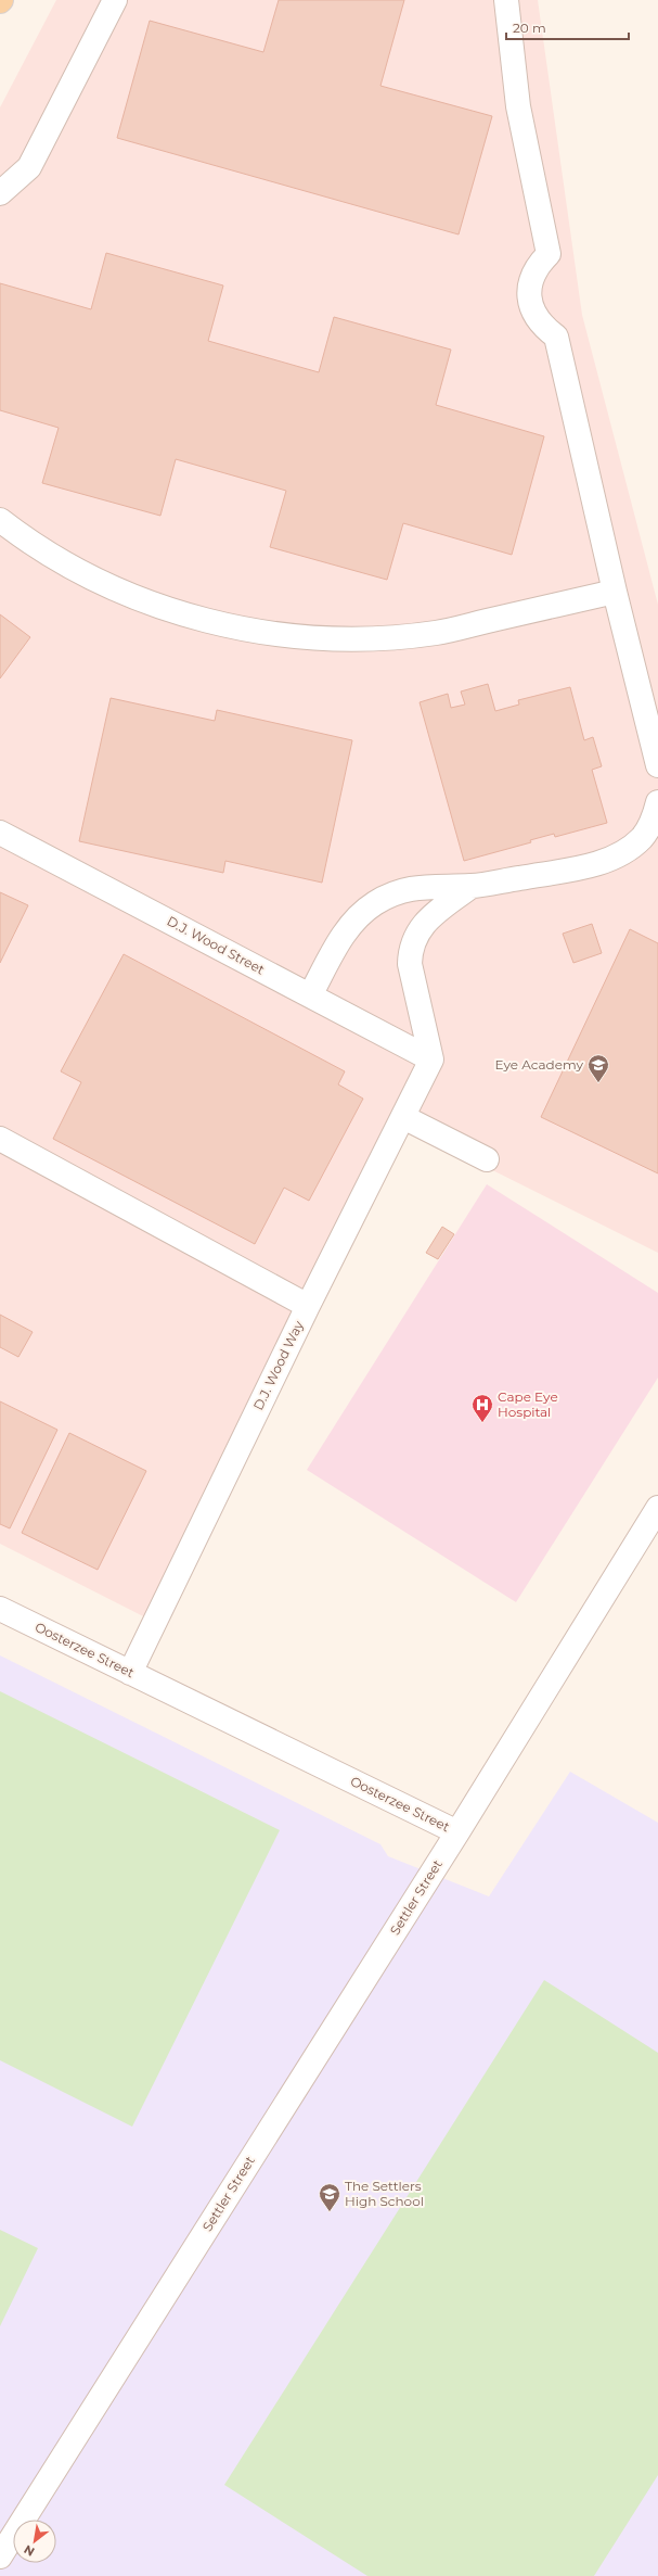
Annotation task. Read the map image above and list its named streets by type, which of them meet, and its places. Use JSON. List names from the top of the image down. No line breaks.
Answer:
{"streets":{"street":["D.J. Wood Street","D.J. Wood Way","Oosterzee Street","Settler Street"]},"crossings":[["D.J. Wood Street","D.J. Wood Way"],["D.J. Wood Way","Oosterzee Street"],["Oosterzee Street","Settler Street"]],"places":{"school or university":["Eye Academy","The Settlers High School"],"hospital":["Cape Eye Hospital"]},"scale_bar":"20 m","north":"bottom left"}
